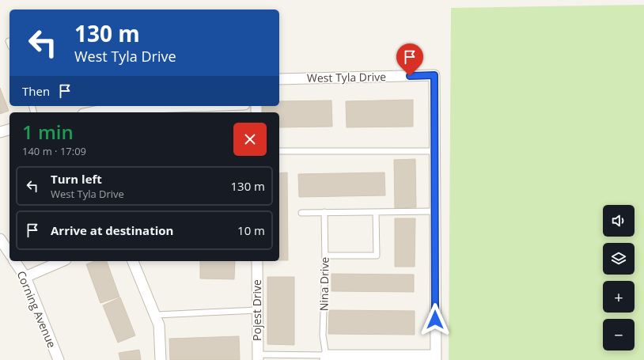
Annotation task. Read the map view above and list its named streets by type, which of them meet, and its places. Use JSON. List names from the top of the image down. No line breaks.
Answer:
{"streets":{"street":["West Tyla Drive","Corning Avenue","Pojest Drive"],"lane":["Nina Drive"]},"page":{"turn":["130 m","West Tyla Drive"],"then":"Then","heading":["1 min","140 m · 17:09"],"list":[{"name":"Turn left","note":"West Tyla Drive","value":"130 m"},{"name":"Arrive at destination","value":"10 m"}],"map_buttons":["+","−"]}}
